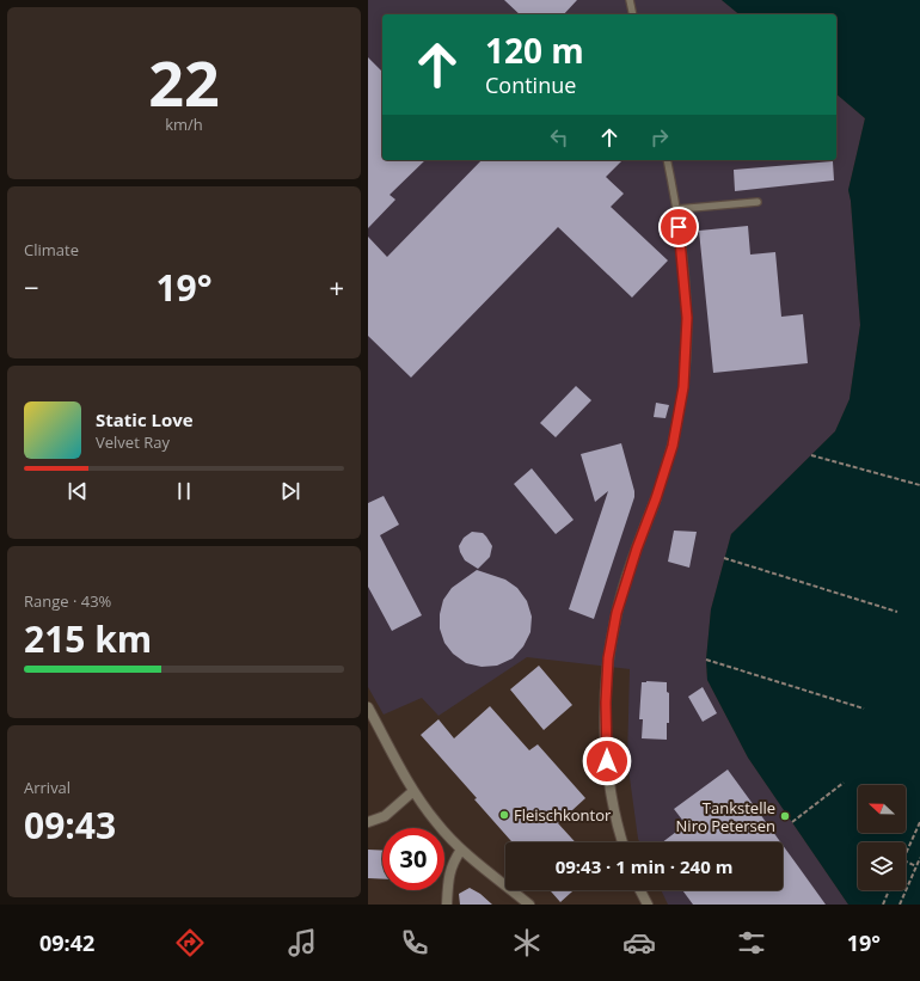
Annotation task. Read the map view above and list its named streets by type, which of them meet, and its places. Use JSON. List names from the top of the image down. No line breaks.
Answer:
{"places":["Fleischkontor","Tankstelle Niro Petersen"],"north":"left","page":{"tile":[["22","km/h"],"Climate",["Range · 43%","215 km"],["Arrival","09:43"]],"turn":["120 m","Continue"],"heat":["−","19°","+"],"song":["Static Love","Velvet Ray"],"limit":"30","trip":"09:43 · 1 min · 240 m","tabs":["09:42","19°"]}}
